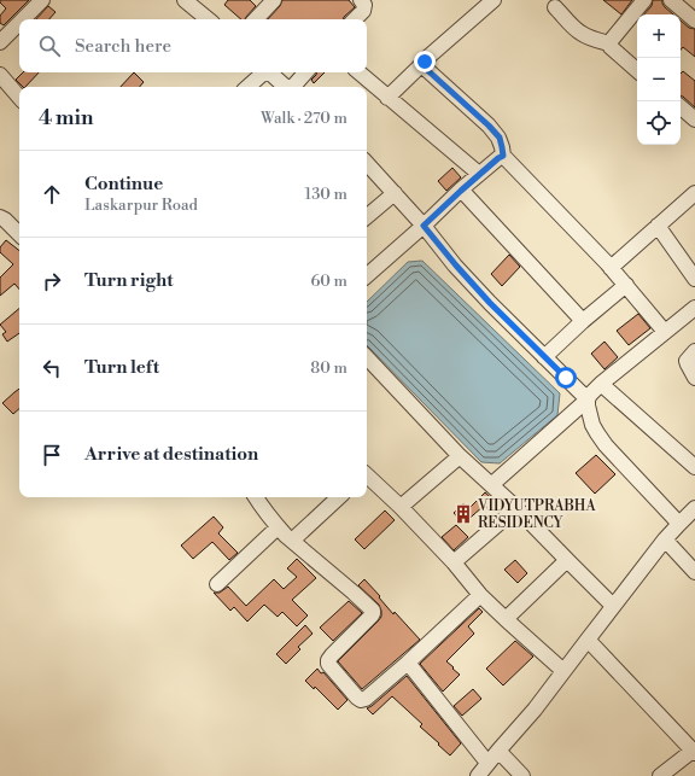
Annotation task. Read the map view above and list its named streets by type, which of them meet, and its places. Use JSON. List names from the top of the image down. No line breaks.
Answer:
{"places":{"building":["VIDYUTPRABHA RESIDENCY"]},"page":{"map_buttons":["+","−"],"search":"Search here","heading":["4 min","Walk · 270 m"],"list":[["Continue","Laskarpur Road","130 m"],["Turn right","60 m"],["Turn left","80 m"],"Arrive at destination"]}}
